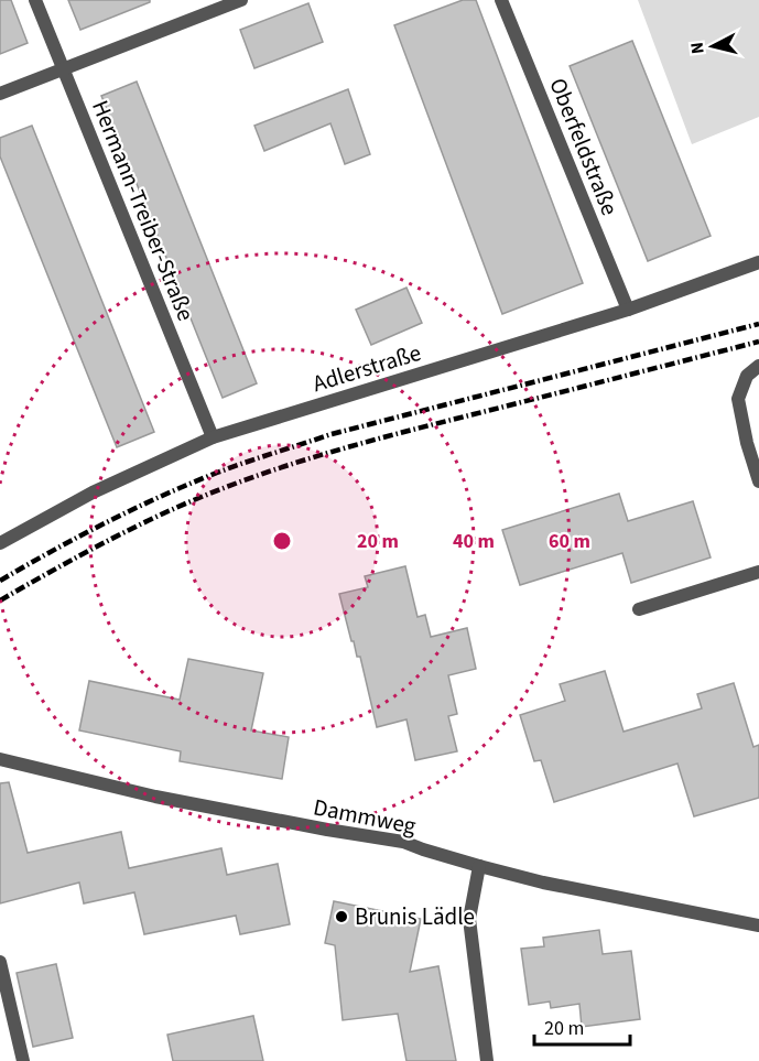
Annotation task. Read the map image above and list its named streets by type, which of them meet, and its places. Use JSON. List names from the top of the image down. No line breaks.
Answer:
{"streets":{"street":["Oberfeldstraße","Hermann-Treiber-Straße","Adlerstraße","Dammweg"]},"crossings":[["Oberfeldstraße","Adlerstraße"],["Hermann-Treiber-Straße","Adlerstraße"]],"places":["Brunis Lädle"],"scale_bar":"20 m","north":"left","rings":["20 m","40 m","60 m"]}
